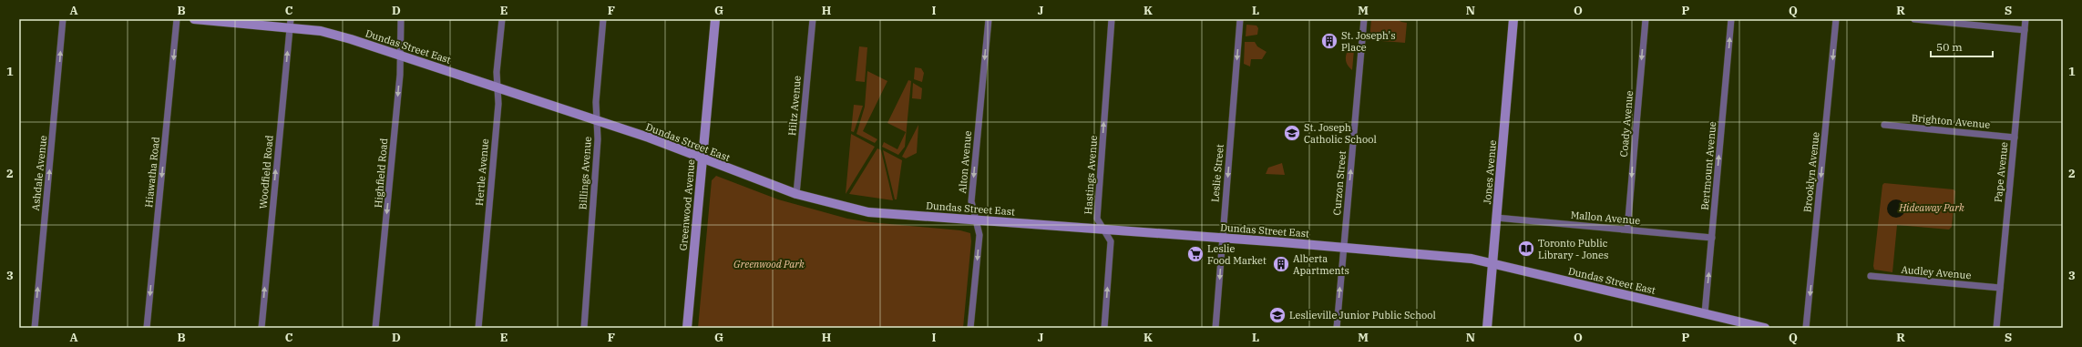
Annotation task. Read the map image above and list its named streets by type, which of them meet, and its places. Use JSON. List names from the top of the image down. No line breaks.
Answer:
{"streets":{"street":["Dundas Street East","Hiltz Avenue","Brighton Avenue","Coady Avenue","Alton Avenue","Bertmount Avenue","Hiawatha Road","Woodfield Road","Hertle Avenue","Jones Avenue","Brooklyn Avenue","Pape Avenue","Ashdale Avenue","Highfield Road","Billings Avenue","Leslie Street","Hastings Avenue","Curzon Street","Greenwood Avenue","Mallon Avenue","Audley Avenue"]},"crossings":[["Dundas Street East","Hiltz Avenue"],["Dundas Street East","Alton Avenue"],["Dundas Street East","Bertmount Avenue"],["Dundas Street East","Woodfield Road"],["Dundas Street East","Hertle Avenue"],["Dundas Street East","Jones Avenue"],["Dundas Street East","Highfield Road"],["Dundas Street East","Billings Avenue"],["Dundas Street East","Leslie Street"],["Dundas Street East","Hastings Avenue"],["Dundas Street East","Curzon Street"],["Dundas Street East","Greenwood Avenue"],["Brighton Avenue","Pape Avenue"],["Coady Avenue","Mallon Avenue"],["Bertmount Avenue","Mallon Avenue"],["Jones Avenue","Mallon Avenue"],["Pape Avenue","Audley Avenue"]],"one_way":["Coady Avenue","Alton Avenue","Bertmount Avenue","Hiawatha Road","Woodfield Road","Brooklyn Avenue","Ashdale Avenue","Highfield Road","Leslie Street","Hastings Avenue","Curzon Street"],"parks":["Hideaway Park","Greenwood Park"],"places":{"building":["St. Joseph's Place","Alberta Apartments"],"school or university":["St. Joseph Catholic School","Leslieville Junior Public School"],"library":["Toronto Public Library - Jones"],"supermarket":["Leslie Food Market"]},"scale_bar":"50 m","grid":{"columns":["A","B","C","D","E","F","G","H","I","J","K","L","M","N","O","P","Q","R","S"],"rows":["1","2","3"]}}
